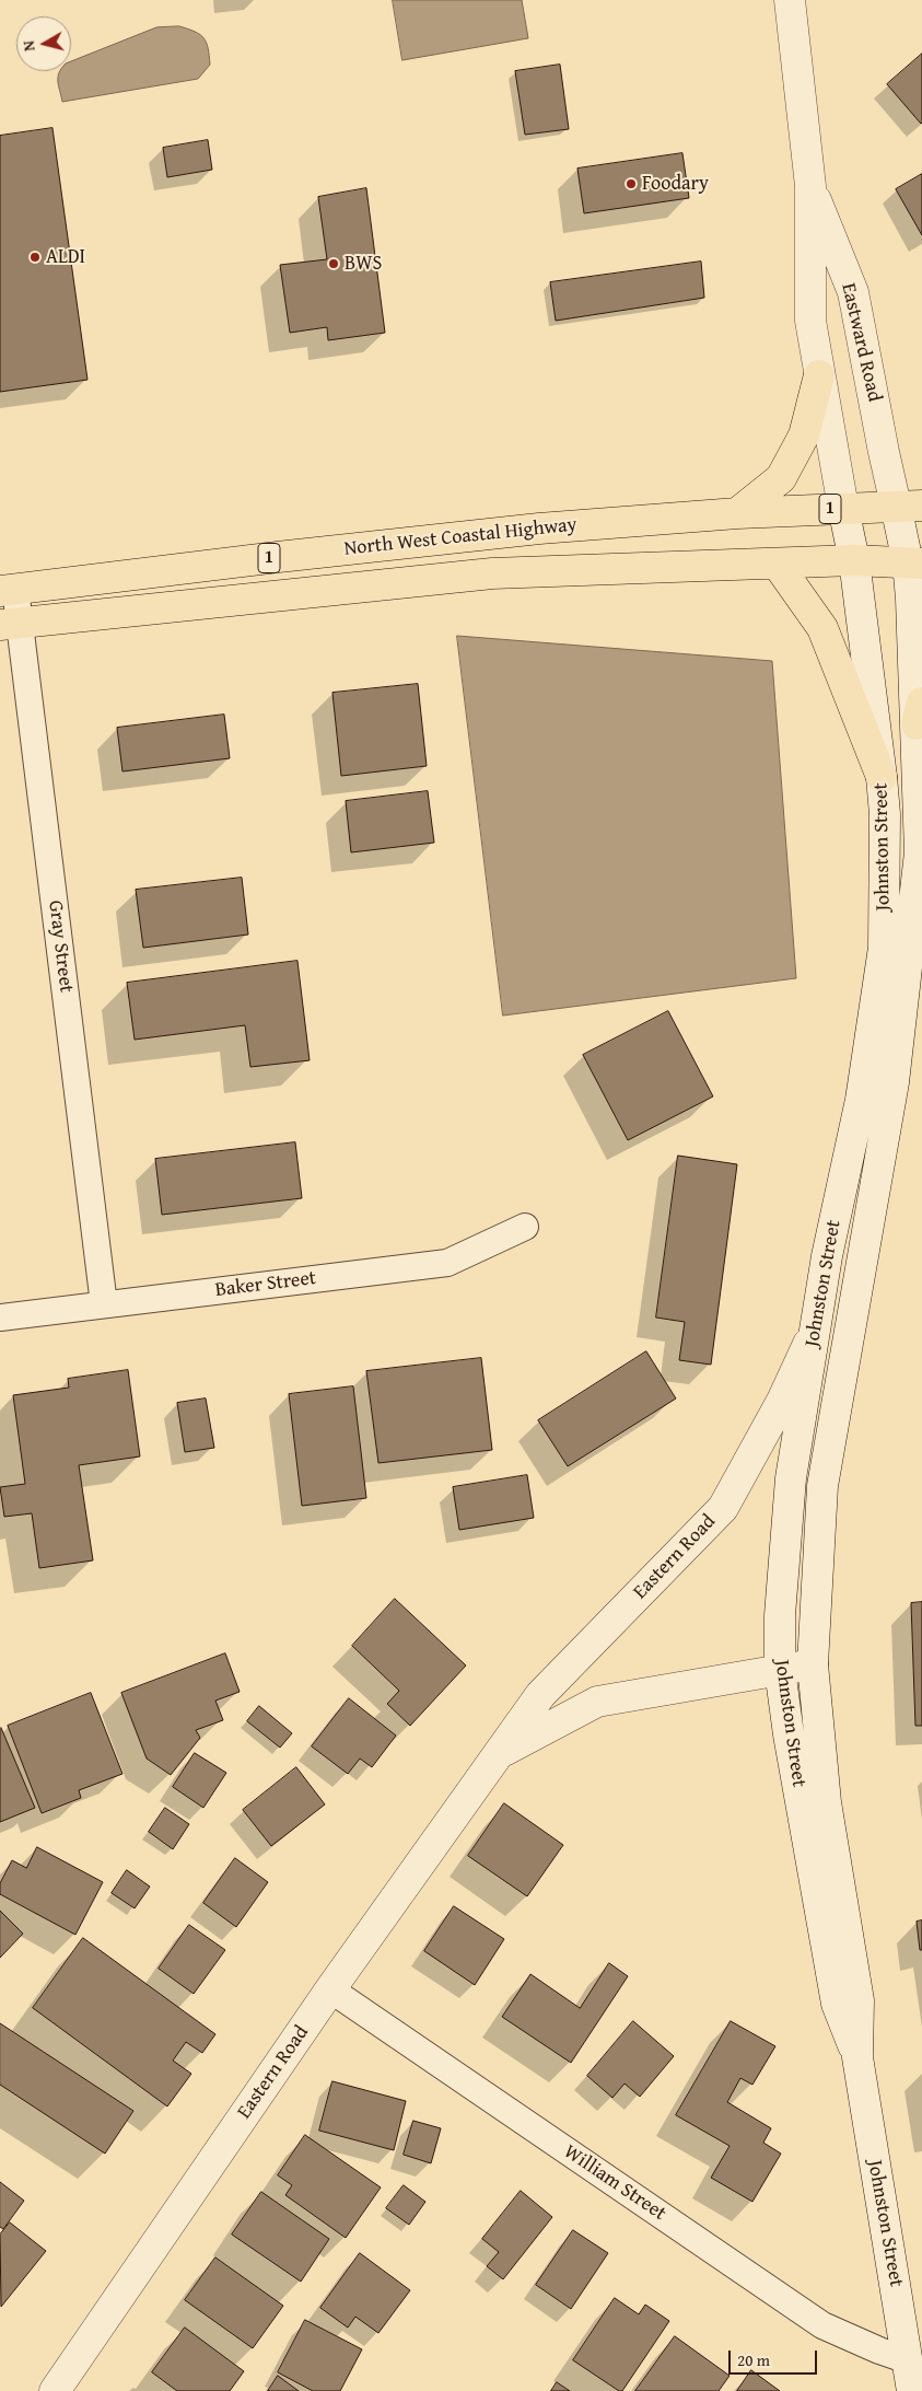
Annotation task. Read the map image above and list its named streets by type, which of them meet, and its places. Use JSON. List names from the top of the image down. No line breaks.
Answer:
{"streets":{"highway":["1","North West Coastal Highway"],"main road":["Eastward Road","Johnston Street","Eastern Road"],"street":["Gray Street","Baker Street","William Street"]},"crossings":[["Eastward Road","North West Coastal Highway"],["Eastward Road","Johnston Street"],["North West Coastal Highway","Johnston Street"],["North West Coastal Highway","Gray Street"],["Johnston Street","Eastern Road"],["Johnston Street","William Street"],["Gray Street","Baker Street"],["Eastern Road","William Street"]],"places":["Foodary","ALDI","BWS"],"scale_bar":"20 m","north":"left"}
